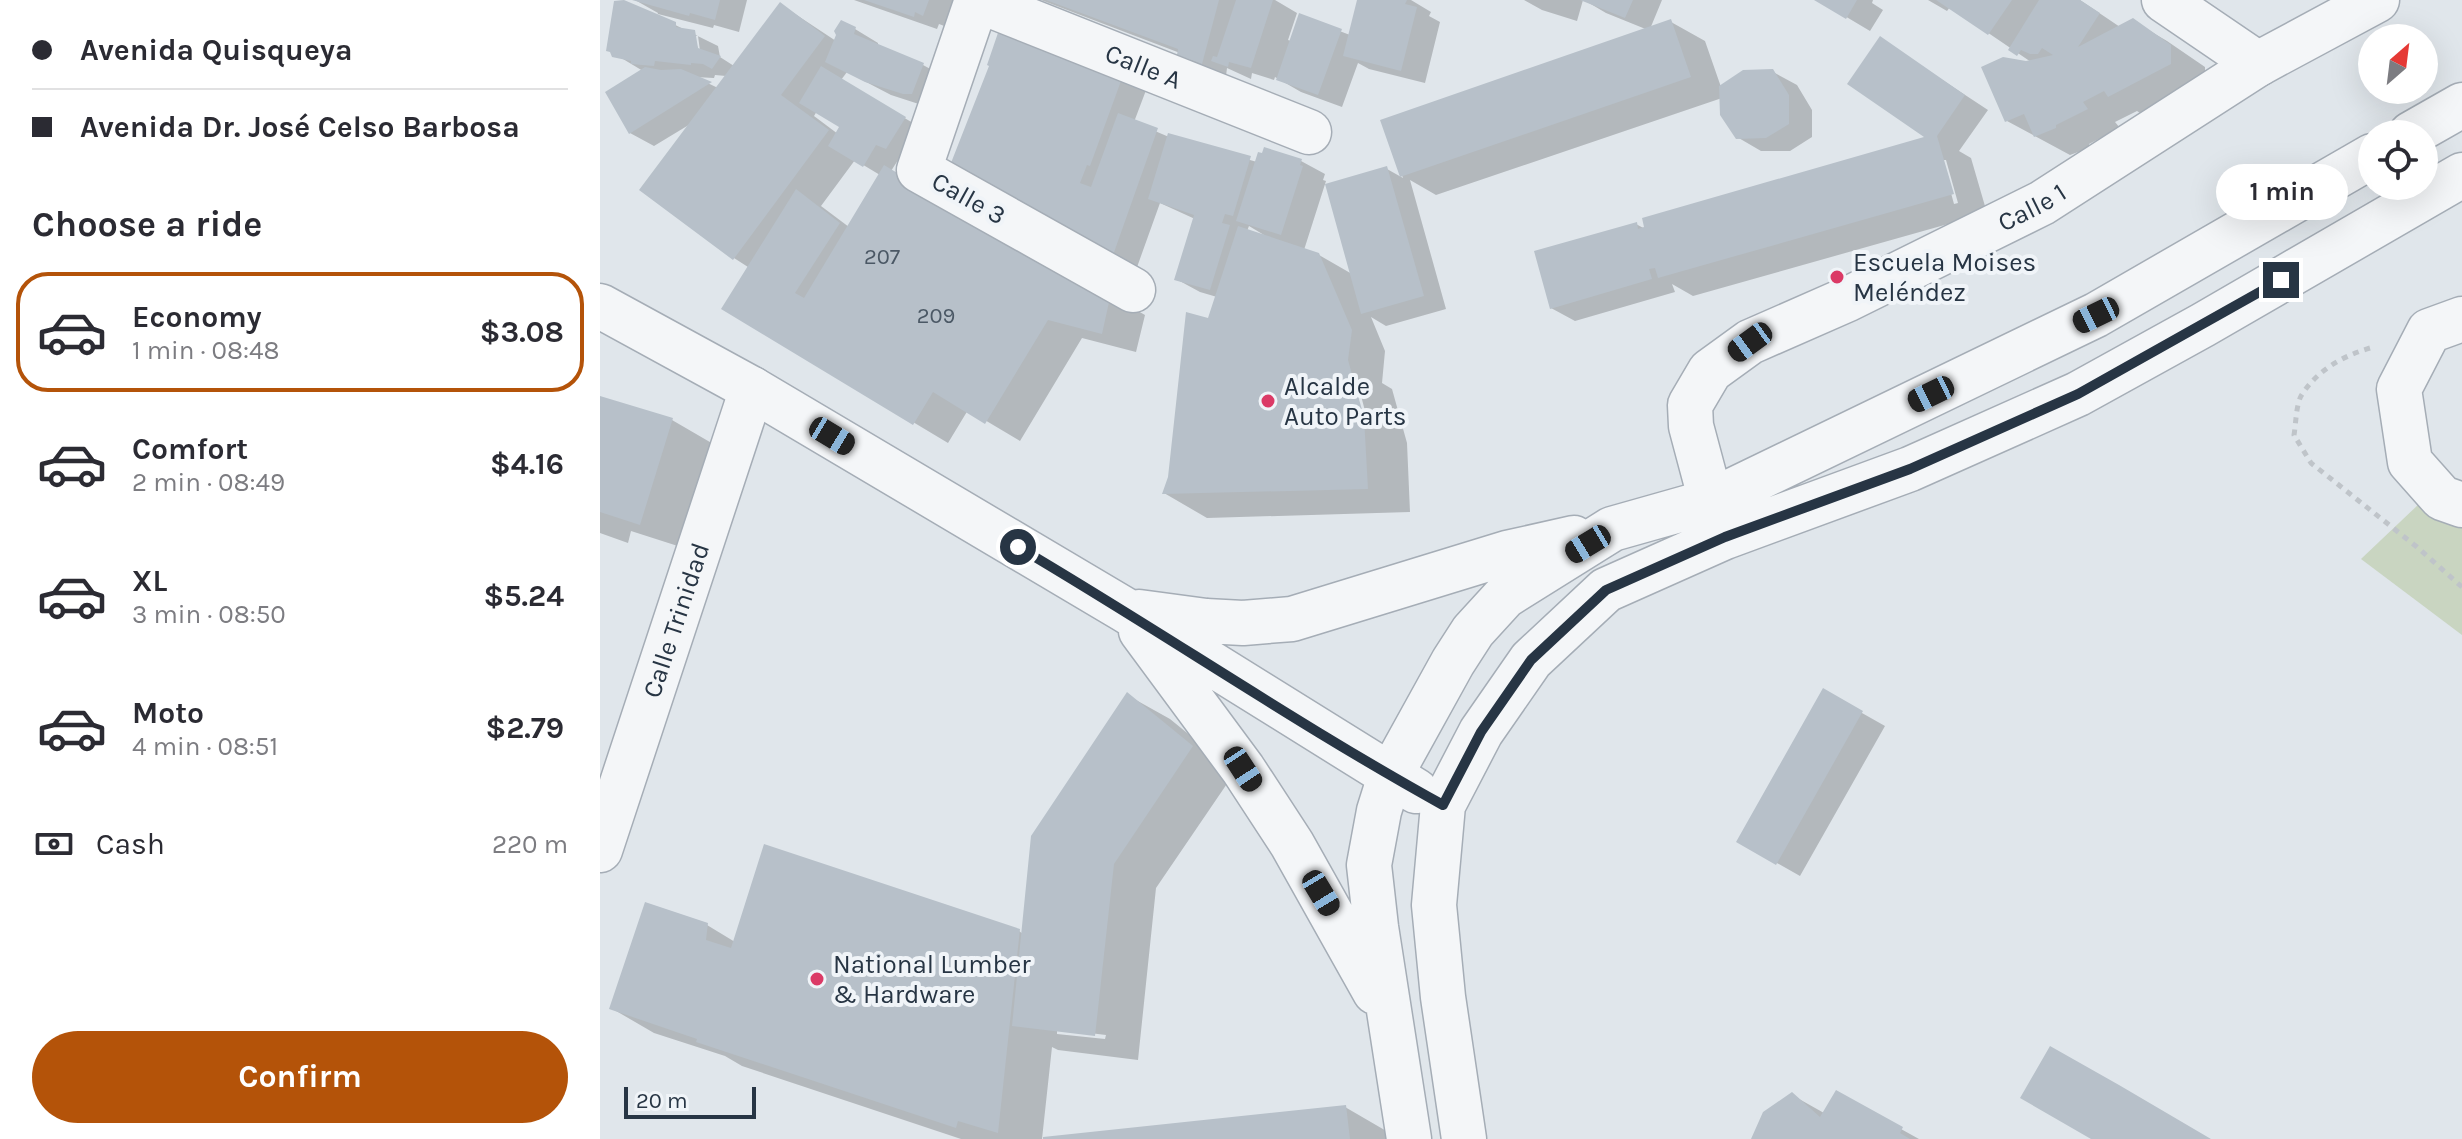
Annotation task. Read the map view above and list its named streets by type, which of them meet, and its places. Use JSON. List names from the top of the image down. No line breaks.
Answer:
{"streets":{"street":["Calle A","Calle 3","Calle 1","Calle Trinidad"]},"crossings":[["Calle A","Calle 3"]],"places":["Escuela Moises Meléndez","Alcalde Auto Parts","National Lumber & Hardware"],"house_numbers":["207","209"],"scale_bar":"20 m","north":"top right","page":{"banner":["Avenida Quisqueya","Avenida Dr. José Celso Barbosa"],"bubble":"1 min","heading":"Choose a ride","list":[{"name":"Economy","note":"1 min · 08:48","value":"$3.08"},{"name":"Comfort","note":"2 min · 08:49","value":"$4.16"},{"name":"XL","note":"3 min · 08:50","value":"$5.24"},{"name":"Moto","note":"4 min · 08:51","value":"$2.79"}],"pay":["Cash","220 m"],"buttons":"Confirm","scale":"20 m"}}
